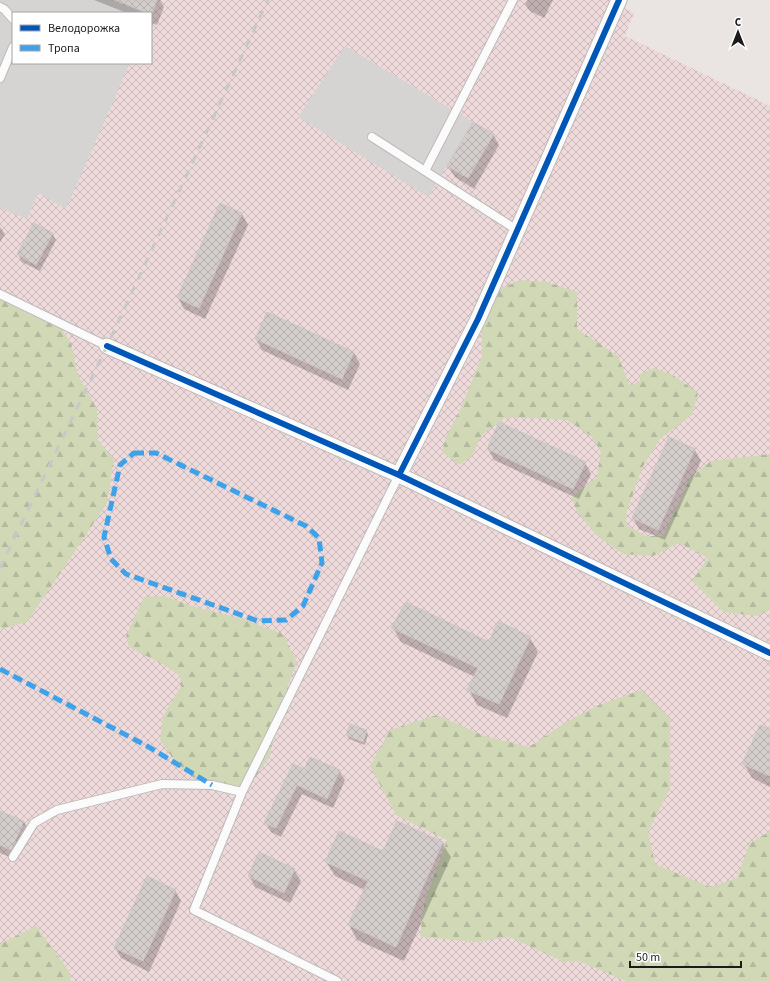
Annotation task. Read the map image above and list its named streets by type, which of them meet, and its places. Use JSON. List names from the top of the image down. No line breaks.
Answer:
{"legend":["Велодорожка","Тропа"],"scale_bar":"50 m","north":"top"}
